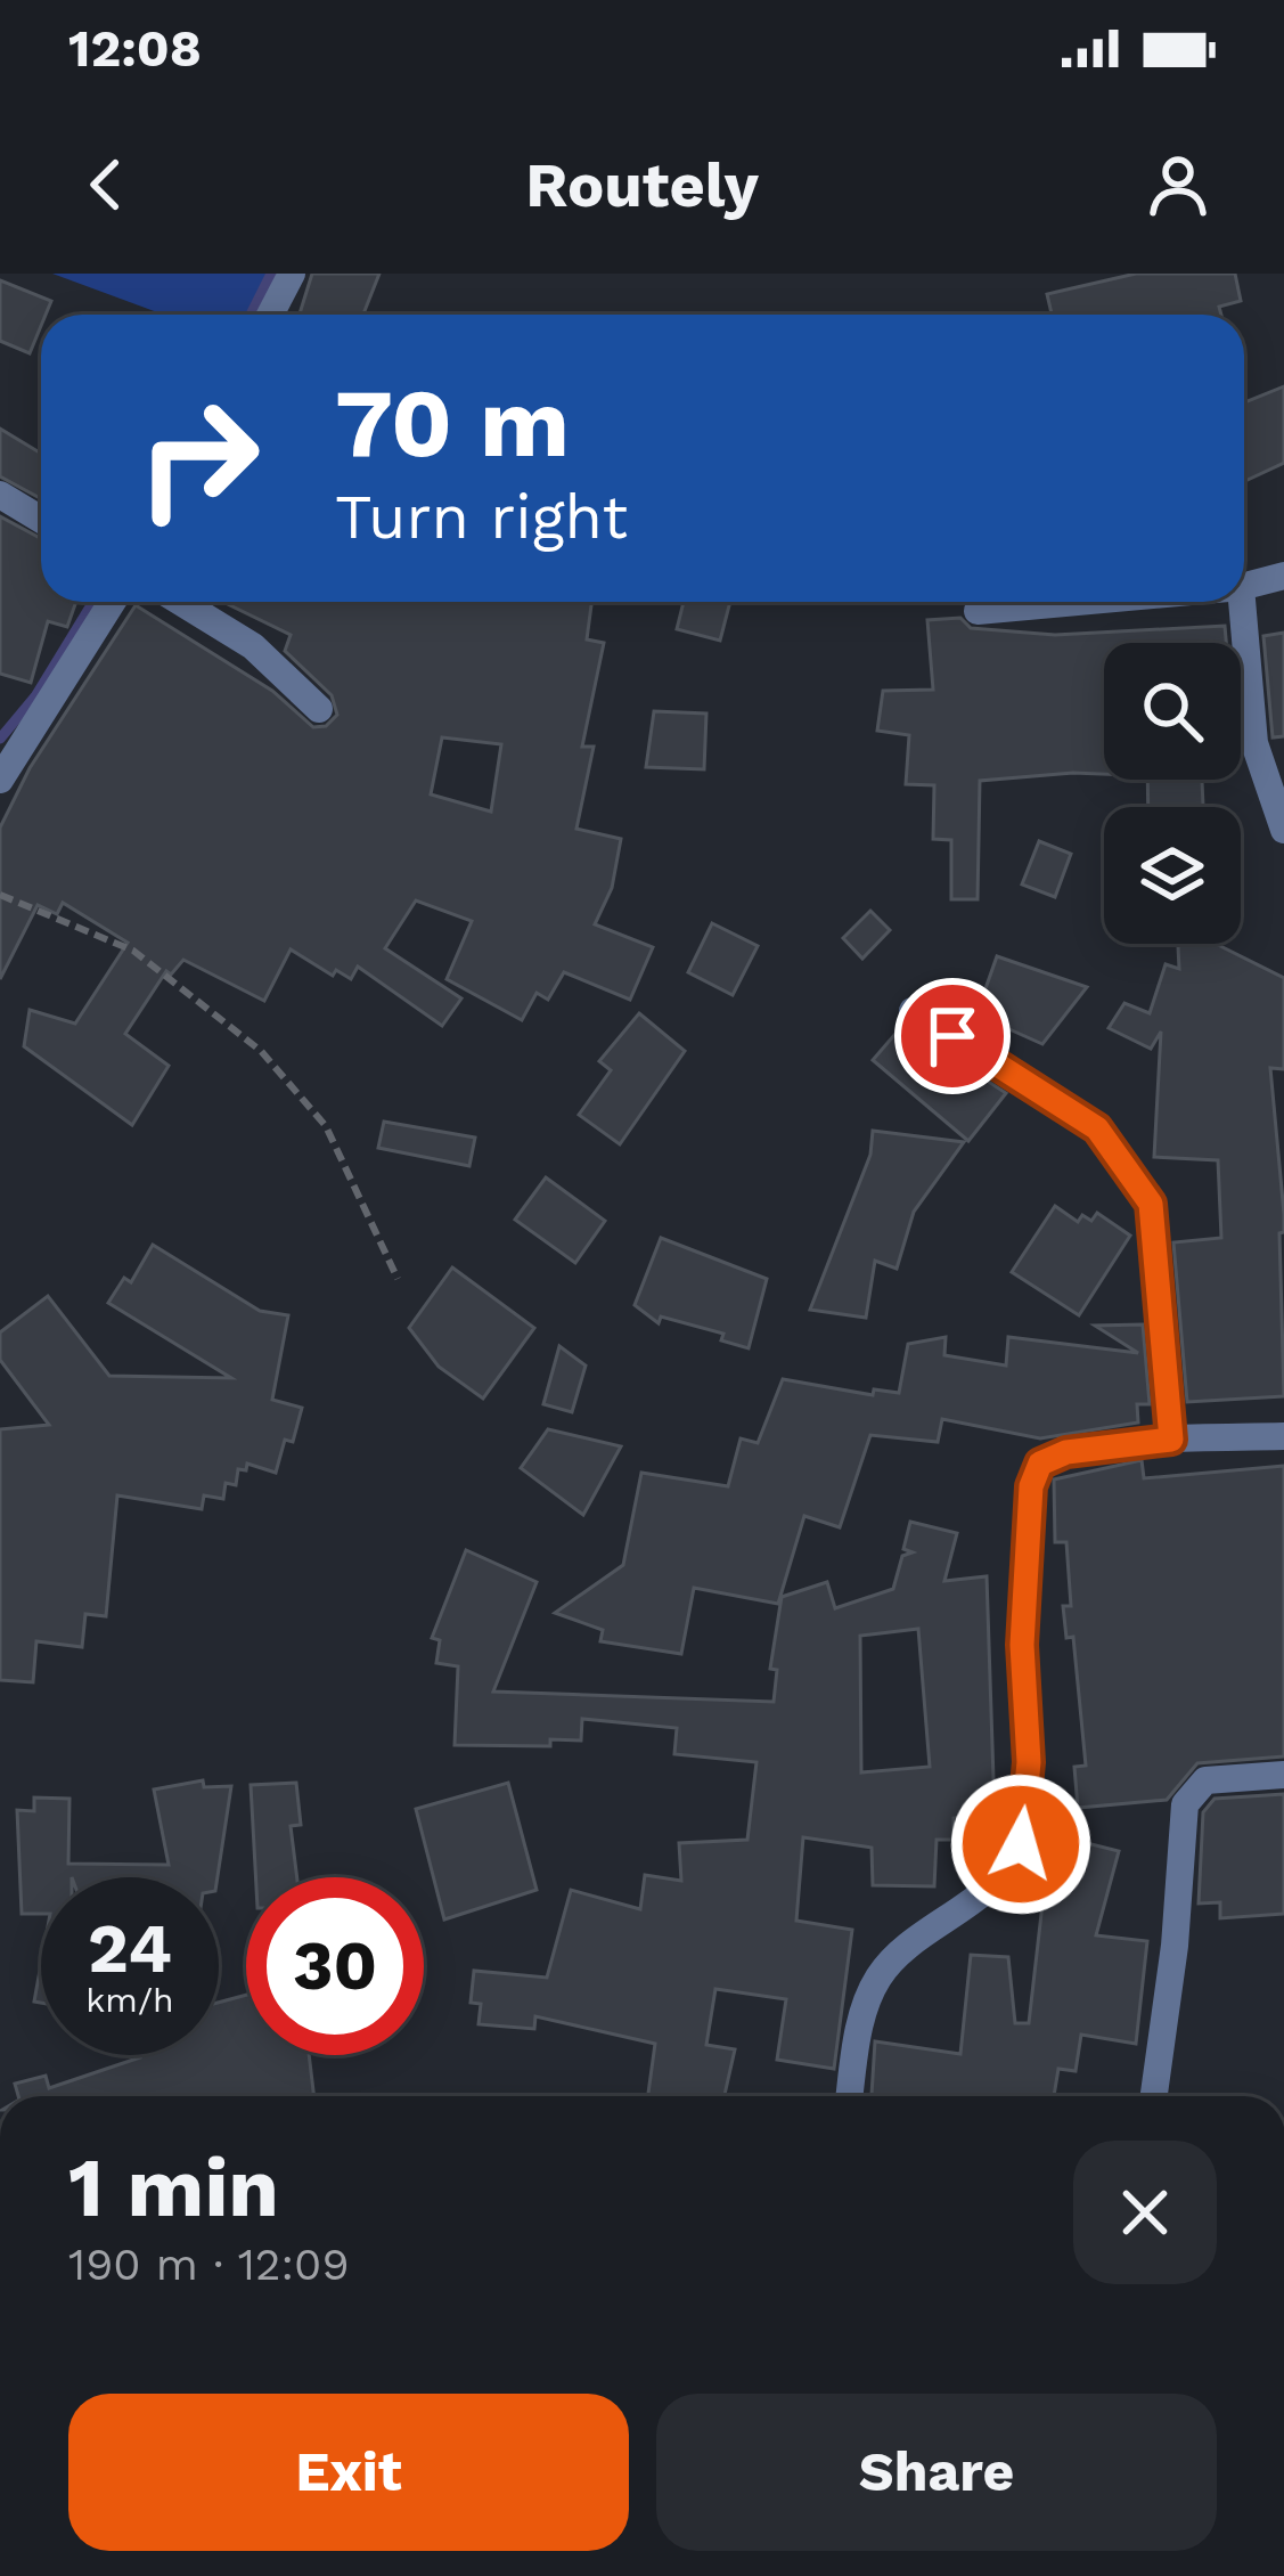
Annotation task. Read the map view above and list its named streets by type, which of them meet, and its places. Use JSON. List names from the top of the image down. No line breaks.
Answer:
{"page":{"status":"12:08","header":"Routely","turn":["70 m","Turn right"],"speed":"24 km/h","limit":"30","heading":["1 min","190 m · 12:09"],"buttons":["Exit","Share"]}}
